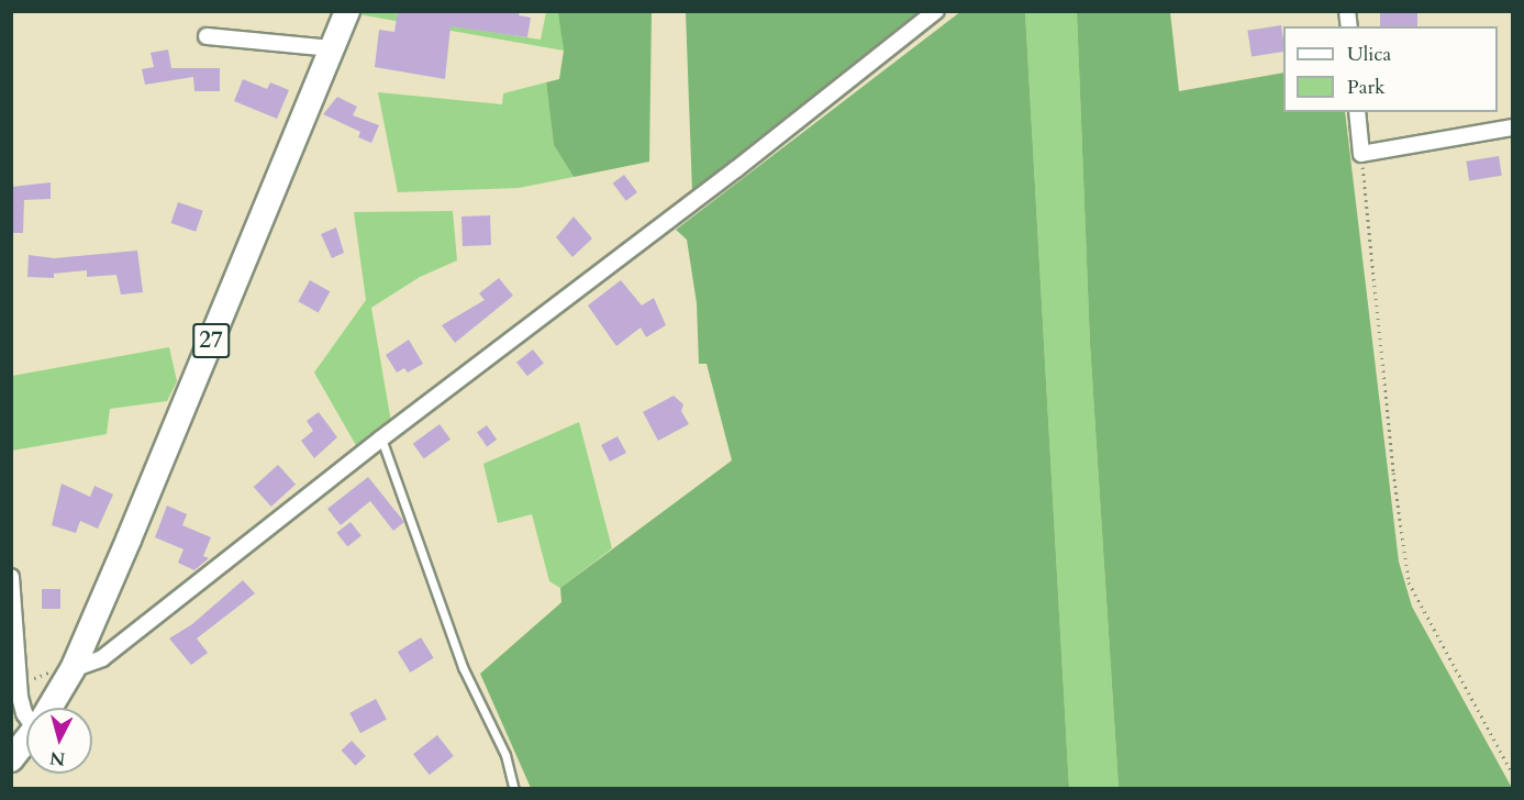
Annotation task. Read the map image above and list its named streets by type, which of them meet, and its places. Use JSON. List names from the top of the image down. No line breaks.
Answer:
{"streets":{"main road":["27"]},"legend":["Ulica","Park"],"north":"bottom"}
